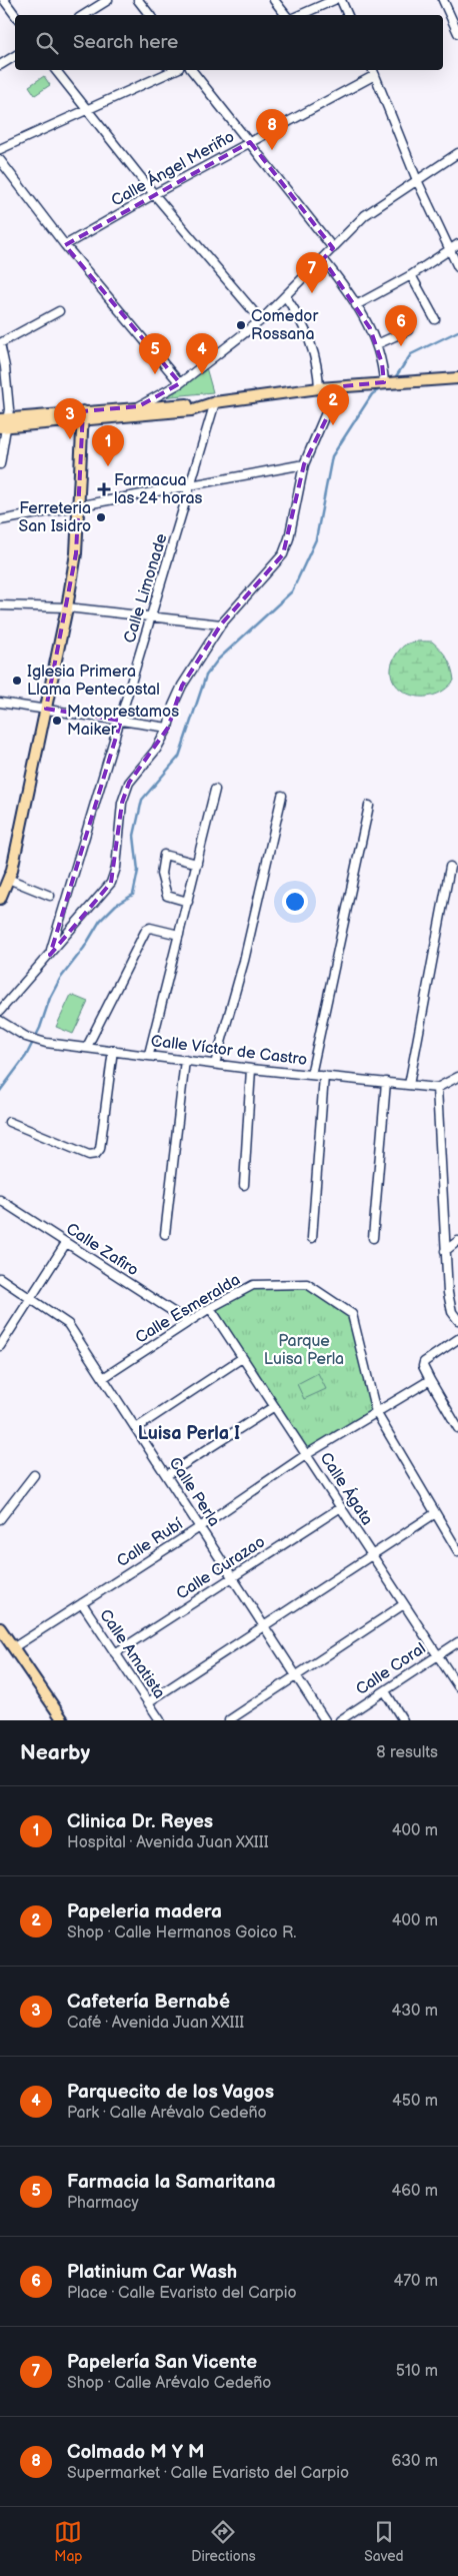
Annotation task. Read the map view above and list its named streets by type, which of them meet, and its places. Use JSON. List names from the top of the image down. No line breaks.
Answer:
{"streets":{"street":["Calle Ángel Meriño","Calle Limonade","Calle Víctor de Castro","Calle Zafiro","Calle Esmeralda","Calle Ágata","Calle Perla","Calle Rubí","Calle Curazao","Calle Amatista","Calle Coral"]},"crossings":[["Calle Zafiro","Calle Esmeralda"],["Calle Esmeralda","Calle Ágata"],["Calle Esmeralda","Calle Perla"],["Calle Esmeralda","Calle Rubí"],["Calle Ágata","Calle Rubí"],["Calle Ágata","Calle Curazao"],["Calle Ágata","Calle Coral"],["Calle Perla","Calle Rubí"],["Calle Perla","Calle Curazao"],["Calle Rubí","Calle Amatista"],["Calle Curazao","Calle Amatista"]],"districts":["Luisa Perla I"],"parks":["Parque Luisa Perla"],"places":{"other":["Comedor Rossana","Ferreteria San Isidro","Iglesia Primera Llama Pentecostal","Motoprestamos Maiker"],"health":["Farmacua las 24 horas"]},"page":{"search":"Search here","pins":["8","7","6","4","5","2","3","1"],"heading":["Nearby","8 results"],"list":[{"mark":"1","name":"Clinica Dr. Reyes","note":"Hospital · Avenida Juan XXIII","value":"400 m"},{"mark":"2","name":"Papeleria madera","note":"Shop · Calle Hermanos Goico R.","value":"400 m"},{"mark":"3","name":"Cafetería Bernabé","note":"Café · Avenida Juan XXIII","value":"430 m"},{"mark":"4","name":"Parquecito de los Vagos","note":"Park · Calle Arévalo Cedeño","value":"450 m"},{"mark":"5","name":"Farmacia la Samaritana","note":"Pharmacy","value":"460 m"},{"mark":"6","name":"Platinium Car Wash","note":"Place · Calle Evaristo del Carpio","value":"470 m"},{"mark":"7","name":"Papelería San Vicente","note":"Shop · Calle Arévalo Cedeño","value":"510 m"},{"mark":"8","name":"Colmado M Y M","note":"Supermarket · Calle Evaristo del Carpio","value":"630 m"}],"nav":["Map","Directions","Saved"]}}
